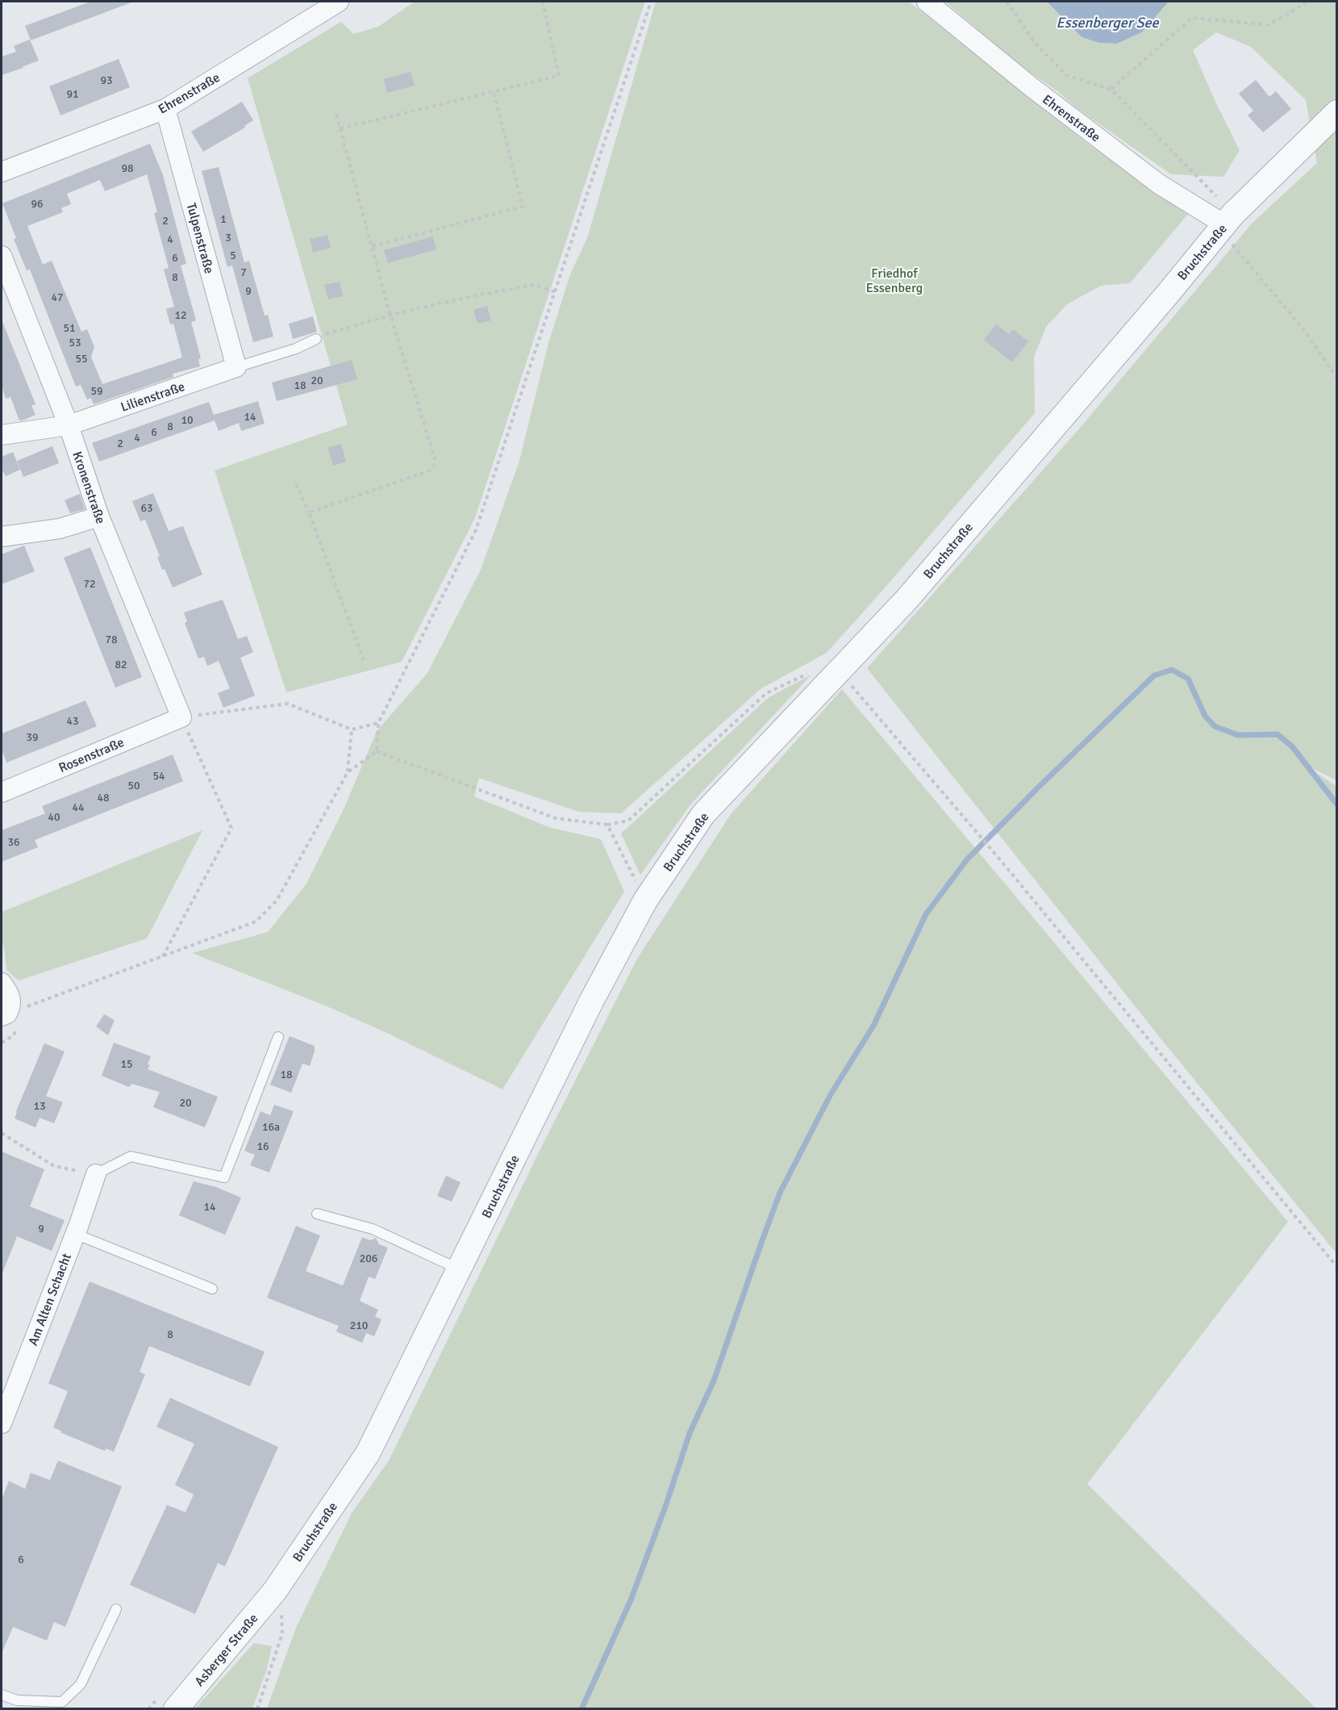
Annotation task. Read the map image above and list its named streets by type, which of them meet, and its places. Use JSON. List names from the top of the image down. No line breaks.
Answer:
{"streets":{"street":["Ehrenstraße","Tulpenstraße","Bruchstraße","Lilienstraße","Kronenstraße","Rosenstraße","Am Alten Schacht","Asberger Straße"]},"crossings":[["Ehrenstraße","Tulpenstraße"],["Ehrenstraße","Bruchstraße"],["Tulpenstraße","Lilienstraße"],["Bruchstraße","Asberger Straße"],["Lilienstraße","Kronenstraße"],["Kronenstraße","Rosenstraße"]],"water":["Essenberger See"],"parks":["Friedhof Essenberg"],"house_numbers":["93","91","98","96","1","2","3","4","5","6","7","8","9","47","12","51","53","55","20","18","59","14","10","8","6","4","2","63","72","78","82","43","39","54","50","48","44","40","36","15","18","20","13","16a","16","14","9","206","210","8","6"]}
